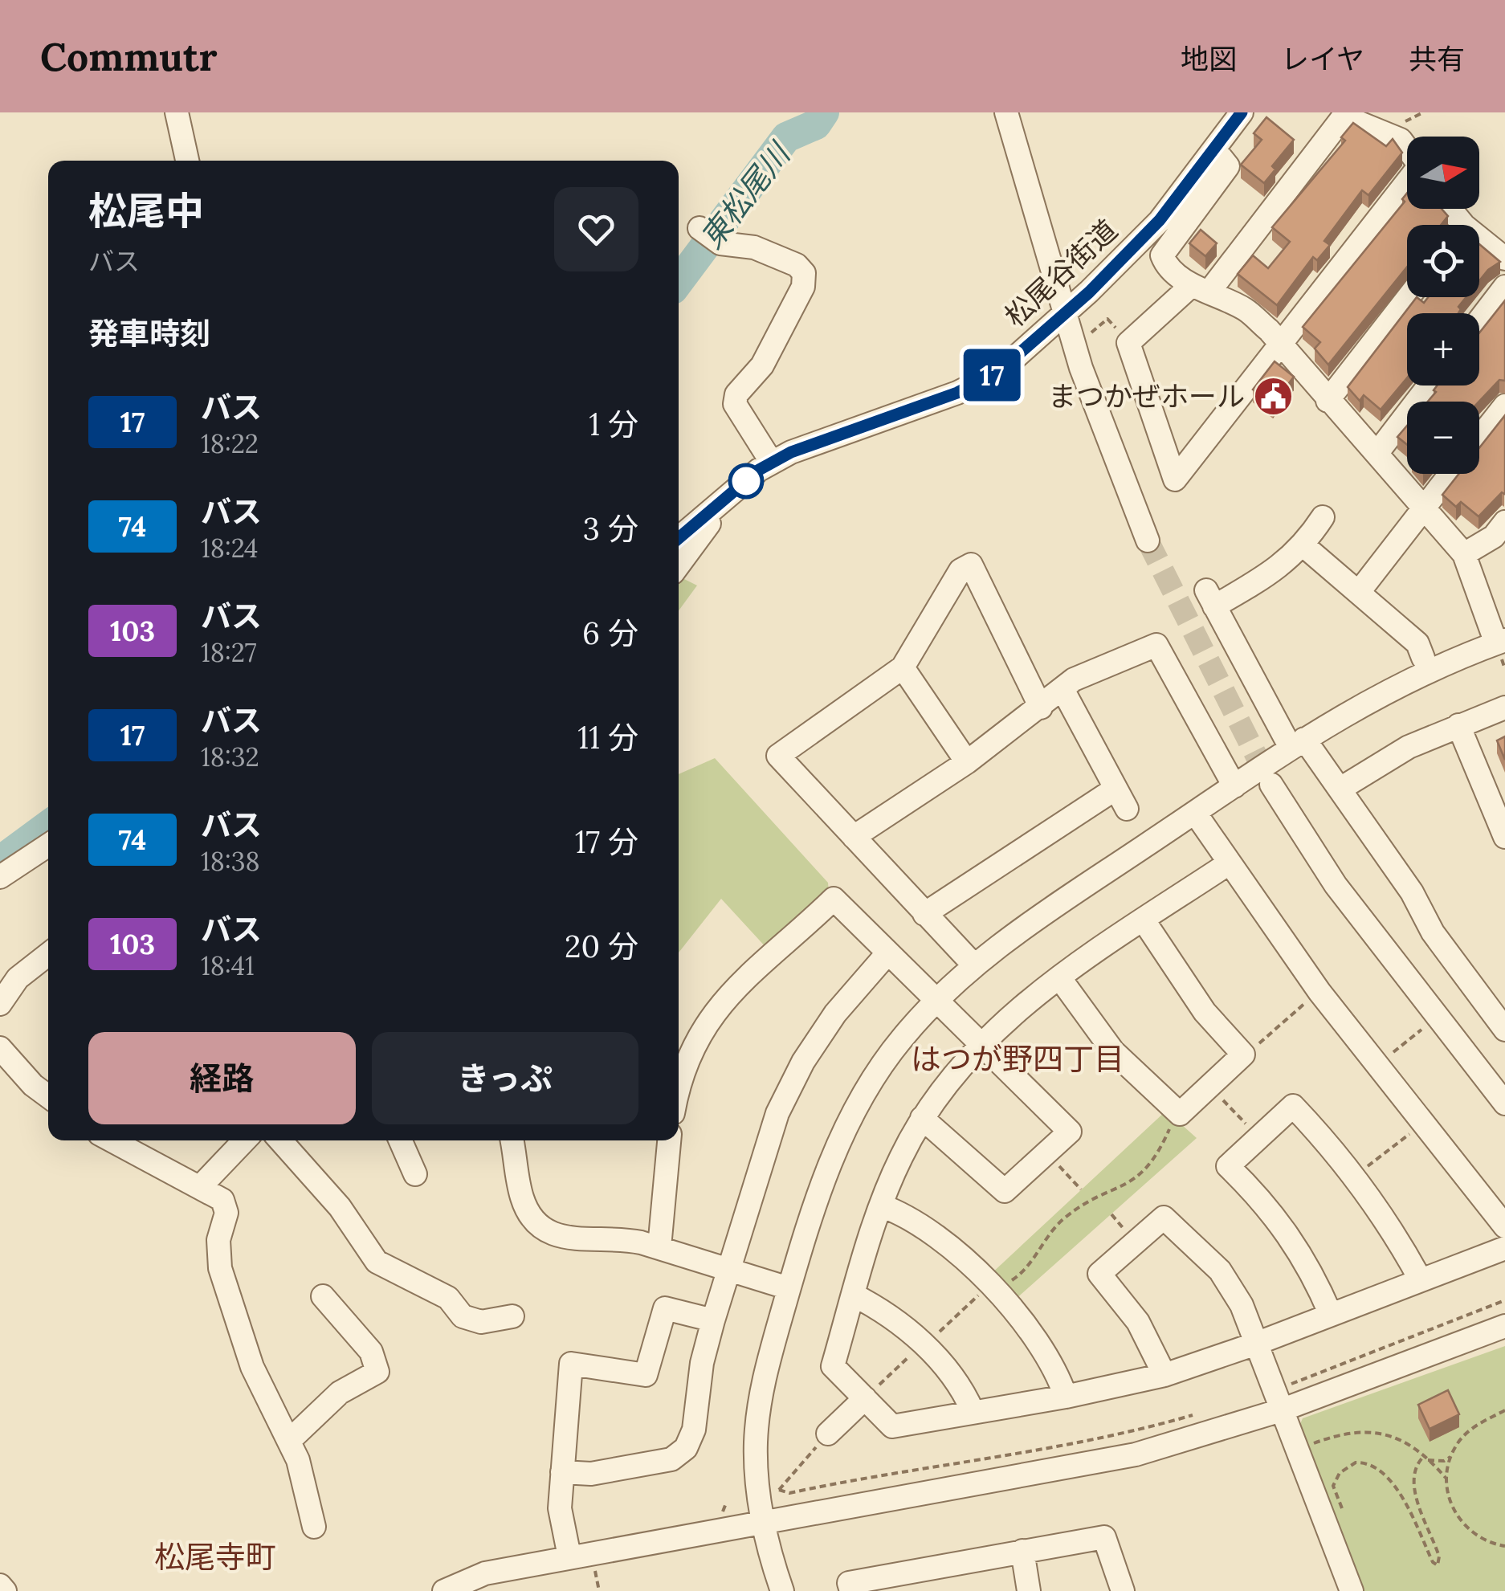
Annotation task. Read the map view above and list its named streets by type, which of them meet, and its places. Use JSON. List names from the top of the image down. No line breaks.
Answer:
{"streets":{"street":["松尾谷街道"]},"districts":["はつが野四丁目","松尾寺町"],"water":["東松尾川"],"places":{"public building":["まつかぜホール"]},"lines":["bus line 17"],"north":"right","page":{"header":"Commutr","nav":["地図","レイヤ","共有"],"on_map":"17","map_buttons":["+","−"],"heading":[["松尾中","バス"],"発車時刻"],"list":[{"mark":"17","name":"バス","note":"18:22","value":"1 分"},{"mark":"74","name":"バス","note":"18:24","value":"3 分"},{"mark":"103","name":"バス","note":"18:27","value":"6 分"},{"mark":"17","name":"バス","note":"18:32","value":"11 分"},{"mark":"74","name":"バス","note":"18:38","value":"17 分"},{"mark":"103","name":"バス","note":"18:41","value":"20 分"}],"buttons":["経路","きっぷ"]}}
